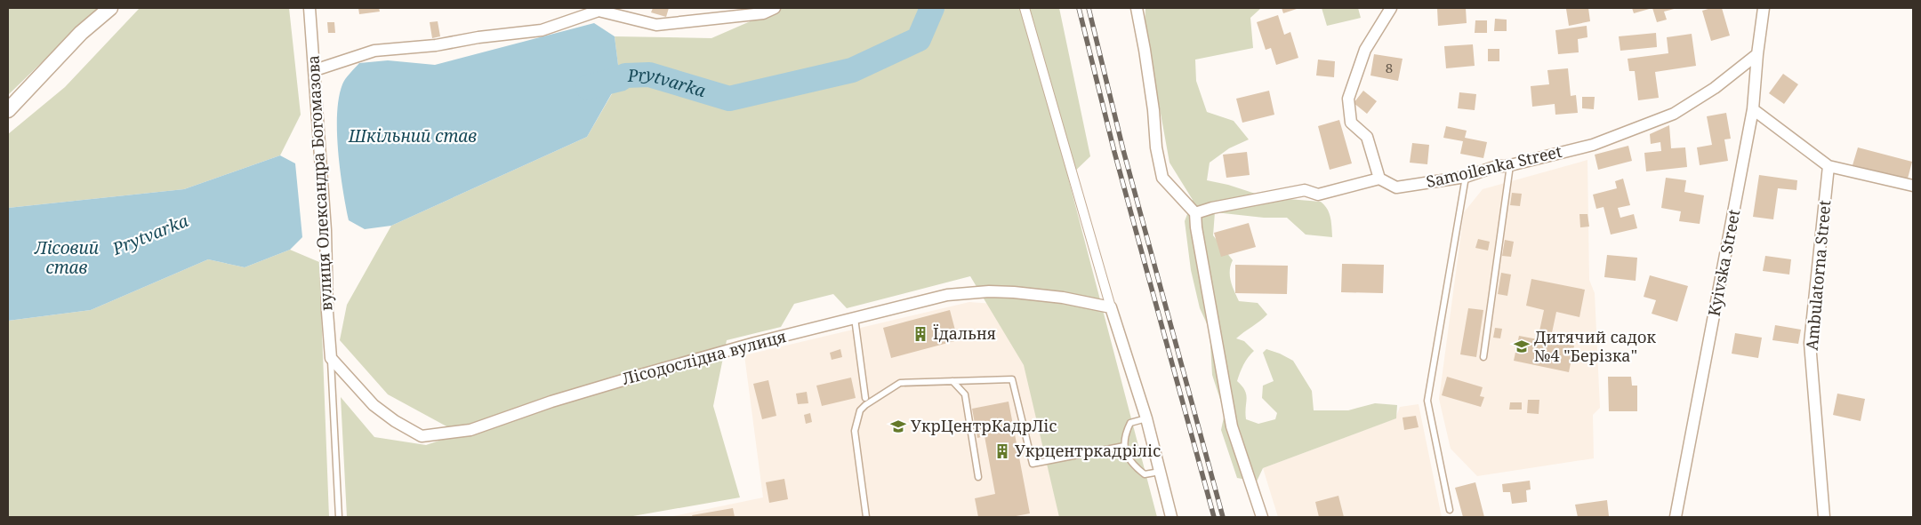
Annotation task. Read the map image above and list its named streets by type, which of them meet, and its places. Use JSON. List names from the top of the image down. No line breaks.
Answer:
{"streets":{"street":["Samoilenka Street","вулиця Олександра Богомазова","Kyivska Street","Ambulatorna Street","Лісодослідна вулиця"]},"crossings":[["Samoilenka Street","Kyivska Street"],["вулиця Олександра Богомазова","Лісодослідна вулиця"]],"water":["Prytvarka","Шкільний став","Лісовий став"],"places":{"building":["Їдальня","Укрцентркадріліс"],"school or university":["Дитячий садок №4 \"Берізка\"","УкрЦентрКадрЛіс"]},"house_numbers":["8"]}
